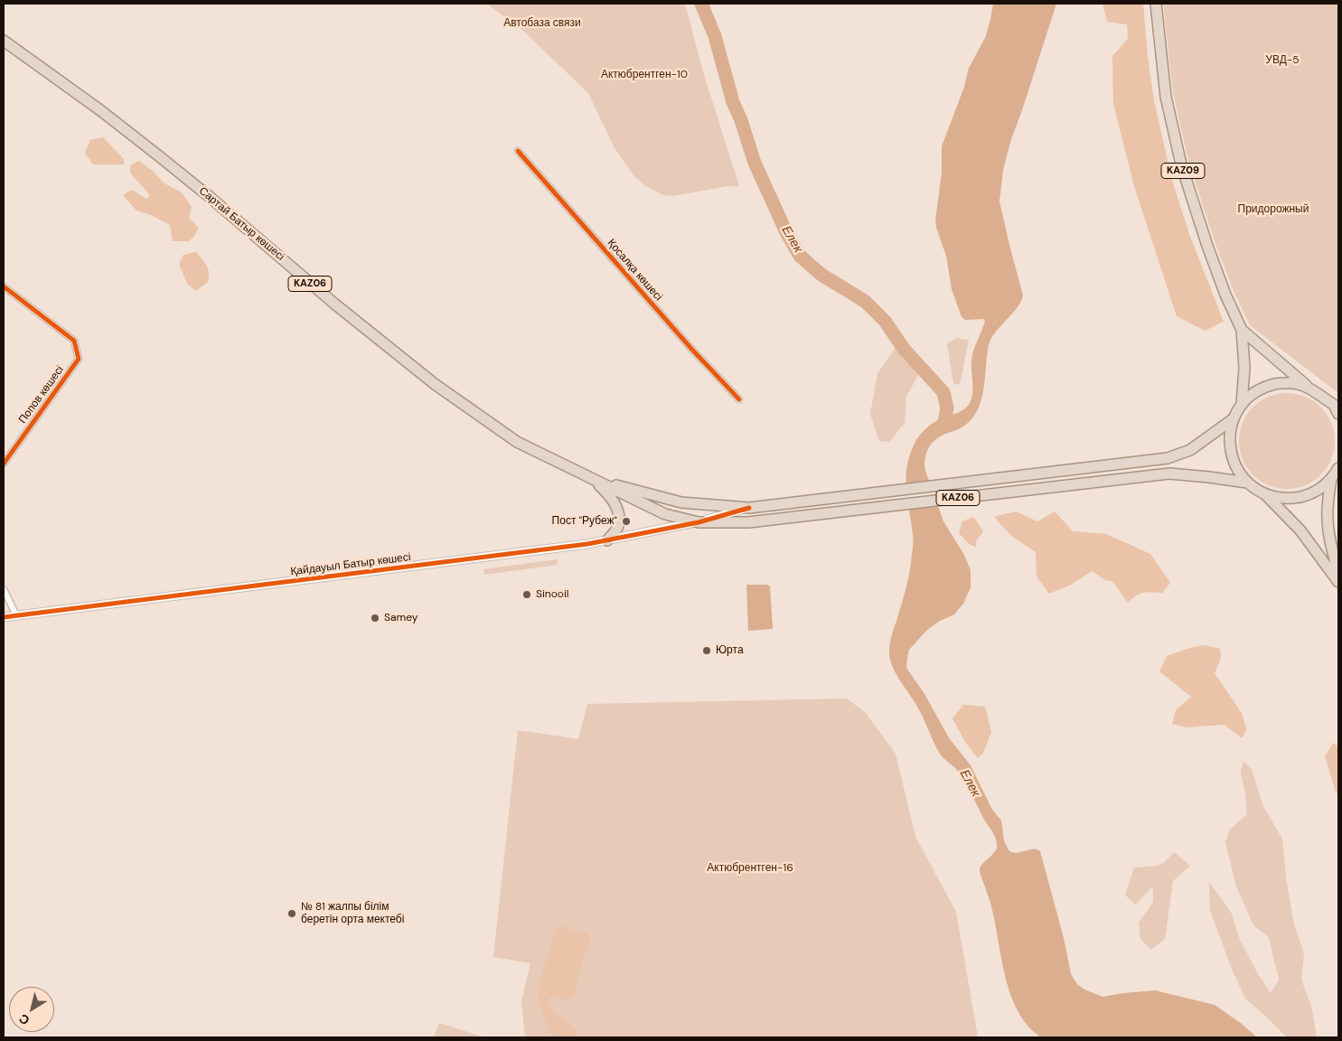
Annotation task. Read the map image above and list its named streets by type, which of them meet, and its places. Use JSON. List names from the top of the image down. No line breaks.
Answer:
{"streets":{"highway":["KAZ09","Сартай Батыр көшесі","KАZ06"],"street":["Қосалқа көшесі","Попов көшесі","Қайдауыл Батыр көшесі"]},"crossings":[["KAZ09","KАZ06"],["Сартай Батыр көшесі","KАZ06"],["KАZ06","Қайдауыл Батыр көшесі"]],"water":["Елек"],"parks":["Автобаза связи","УВД-5","Актюбрентген-10","Придорожный","Актюбрентген-16"],"places":["Пост \"Рубеж\"","Sinooil","Samey","Юрта","№ 81 жалпы білім беретін орта мектебі"],"north":"bottom left"}
